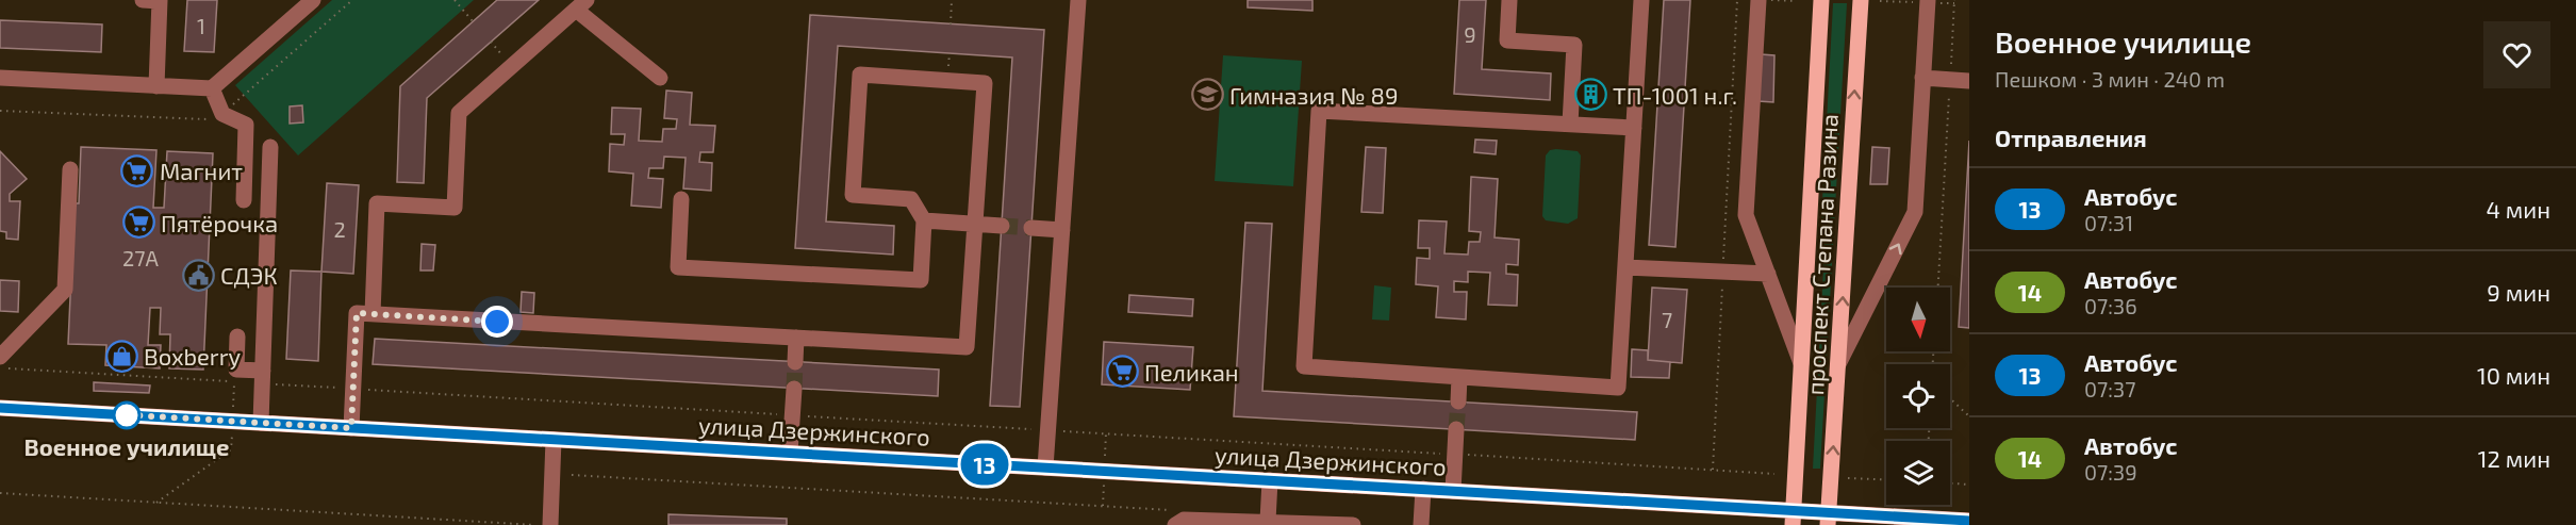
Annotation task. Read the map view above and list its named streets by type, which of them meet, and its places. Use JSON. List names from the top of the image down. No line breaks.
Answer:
{"streets":{"main road":["проспект Степана Разина","улица Дзержинского"]},"crossings":[["проспект Степана Разина","улица Дзержинского"]],"places":{"school or university":["Гимназия № 89"],"building":["ТП-1001 н.г."],"supermarket":["Магнит","Пятёрочка","Пеликан"],"public building":["СДЭК"],"shop":["Boxberry"],"other":["Военное училище"]},"lines":["bus line 13"],"house_numbers":["1","9","2","27А","7"],"north":"bottom","page":{"on_map":"13","heading":[["Военное училище","Пешком · 3 мин · 240 m"],"Отправления"],"list":[{"mark":"13","name":"Автобус","note":"07:31","value":"4 мин"},{"mark":"14","name":"Автобус","note":"07:36","value":"9 мин"},{"mark":"13","name":"Автобус","note":"07:37","value":"10 мин"},{"mark":"14","name":"Автобус","note":"07:39","value":"12 мин"}]}}
